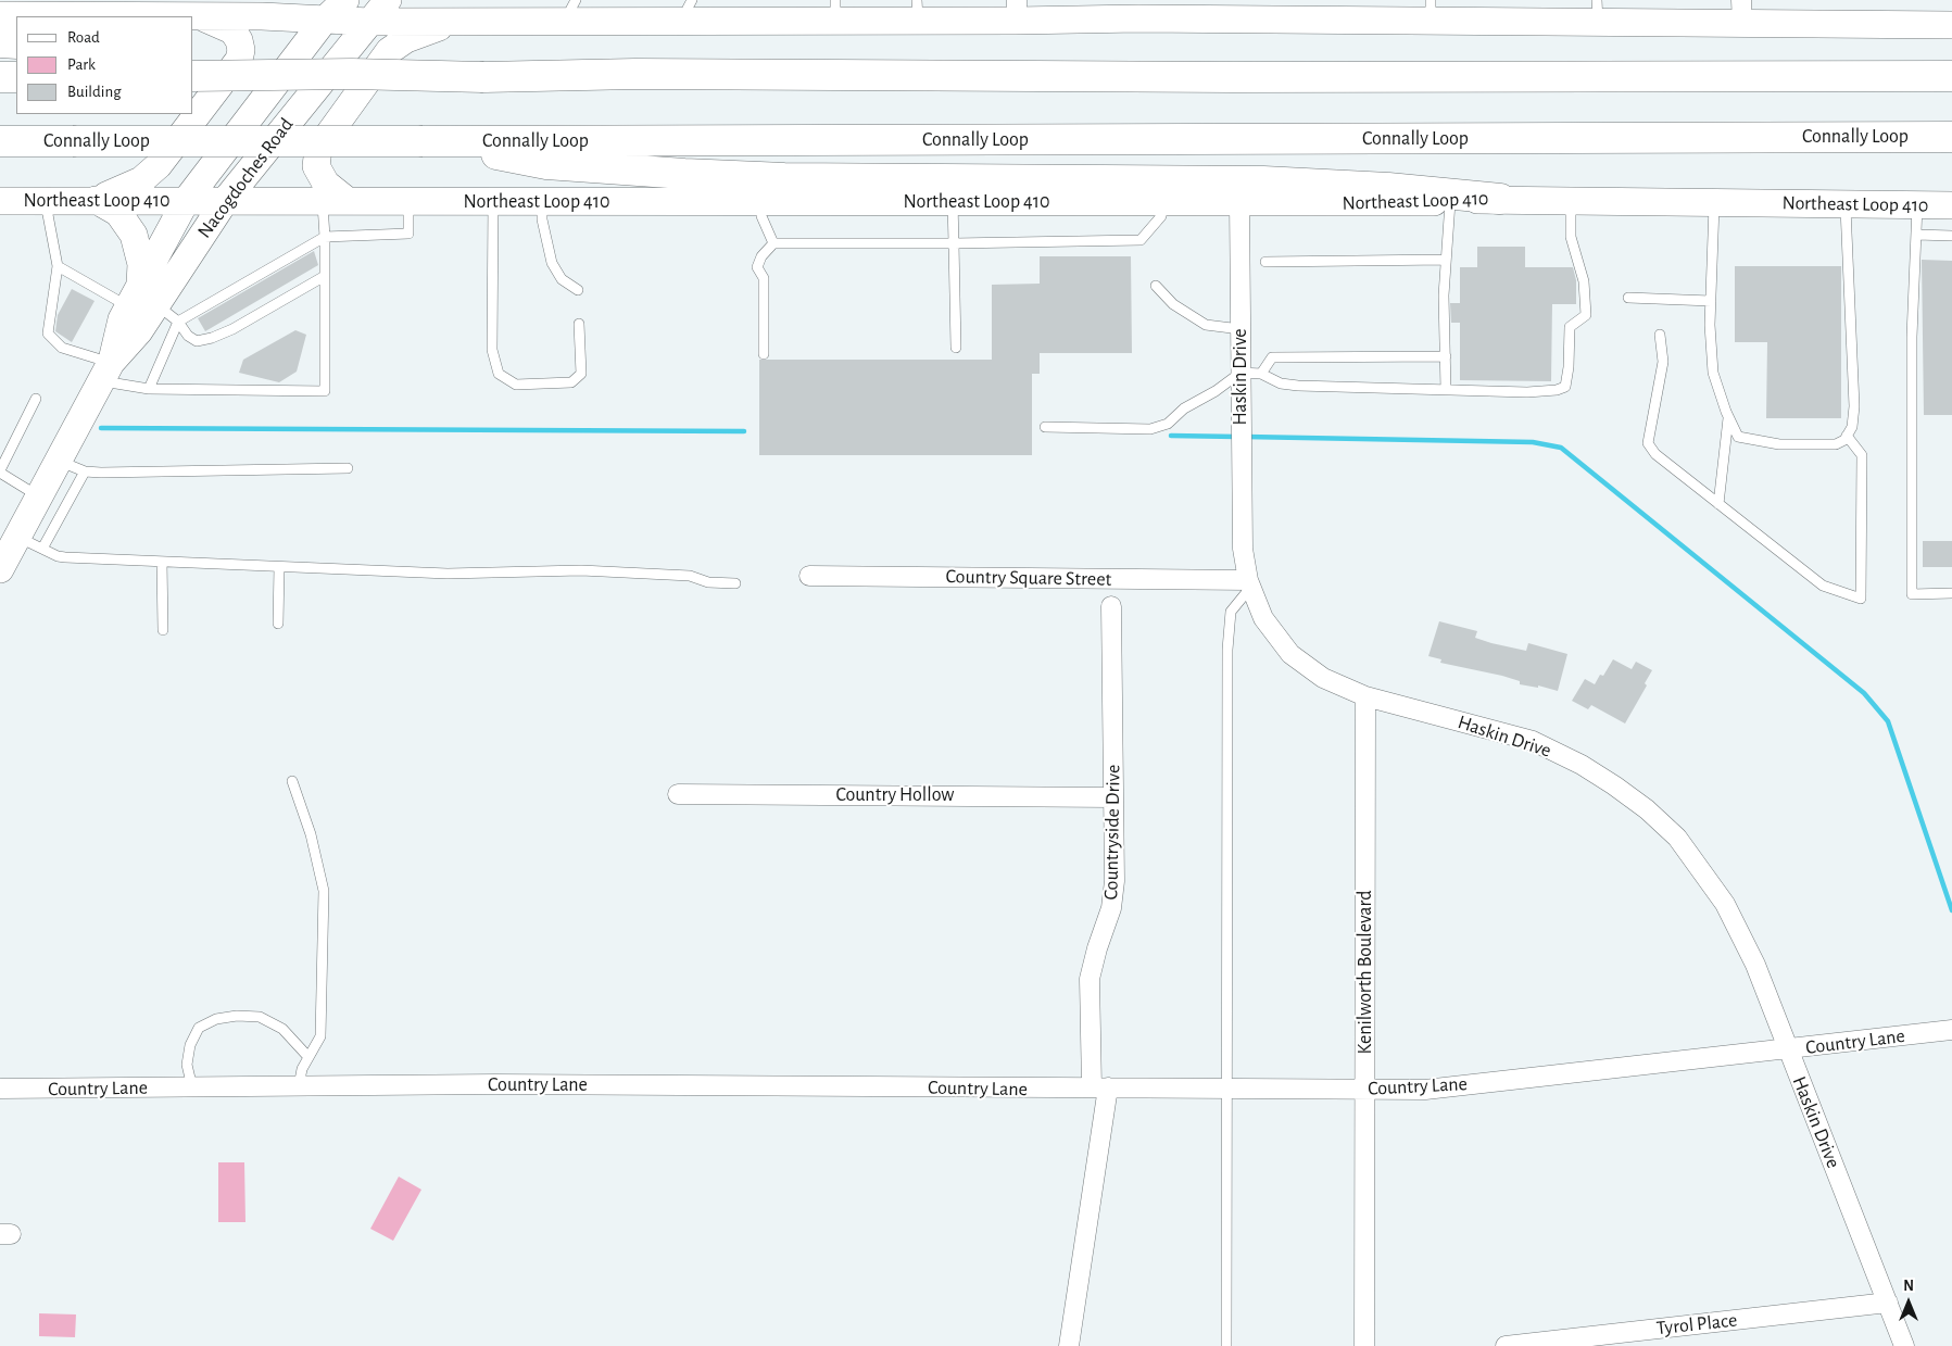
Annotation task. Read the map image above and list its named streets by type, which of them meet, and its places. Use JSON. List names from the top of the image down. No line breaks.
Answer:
{"streets":{"highway":["Connally Loop"],"main road":["Nacogdoches Road","Northeast Loop 410"],"street":["Haskin Drive","Country Square Street","Country Hollow","Countryside Drive","Kenilworth Boulevard","Country Lane","Tyrol Place"]},"crossings":[["Nacogdoches Road","Northeast Loop 410"],["Northeast Loop 410","Haskin Drive"],["Haskin Drive","Country Square Street"],["Haskin Drive","Kenilworth Boulevard"],["Haskin Drive","Country Lane"],["Haskin Drive","Tyrol Place"],["Country Hollow","Countryside Drive"],["Countryside Drive","Country Lane"],["Kenilworth Boulevard","Country Lane"]],"legend":["Road","Park","Building"],"north":"top"}
